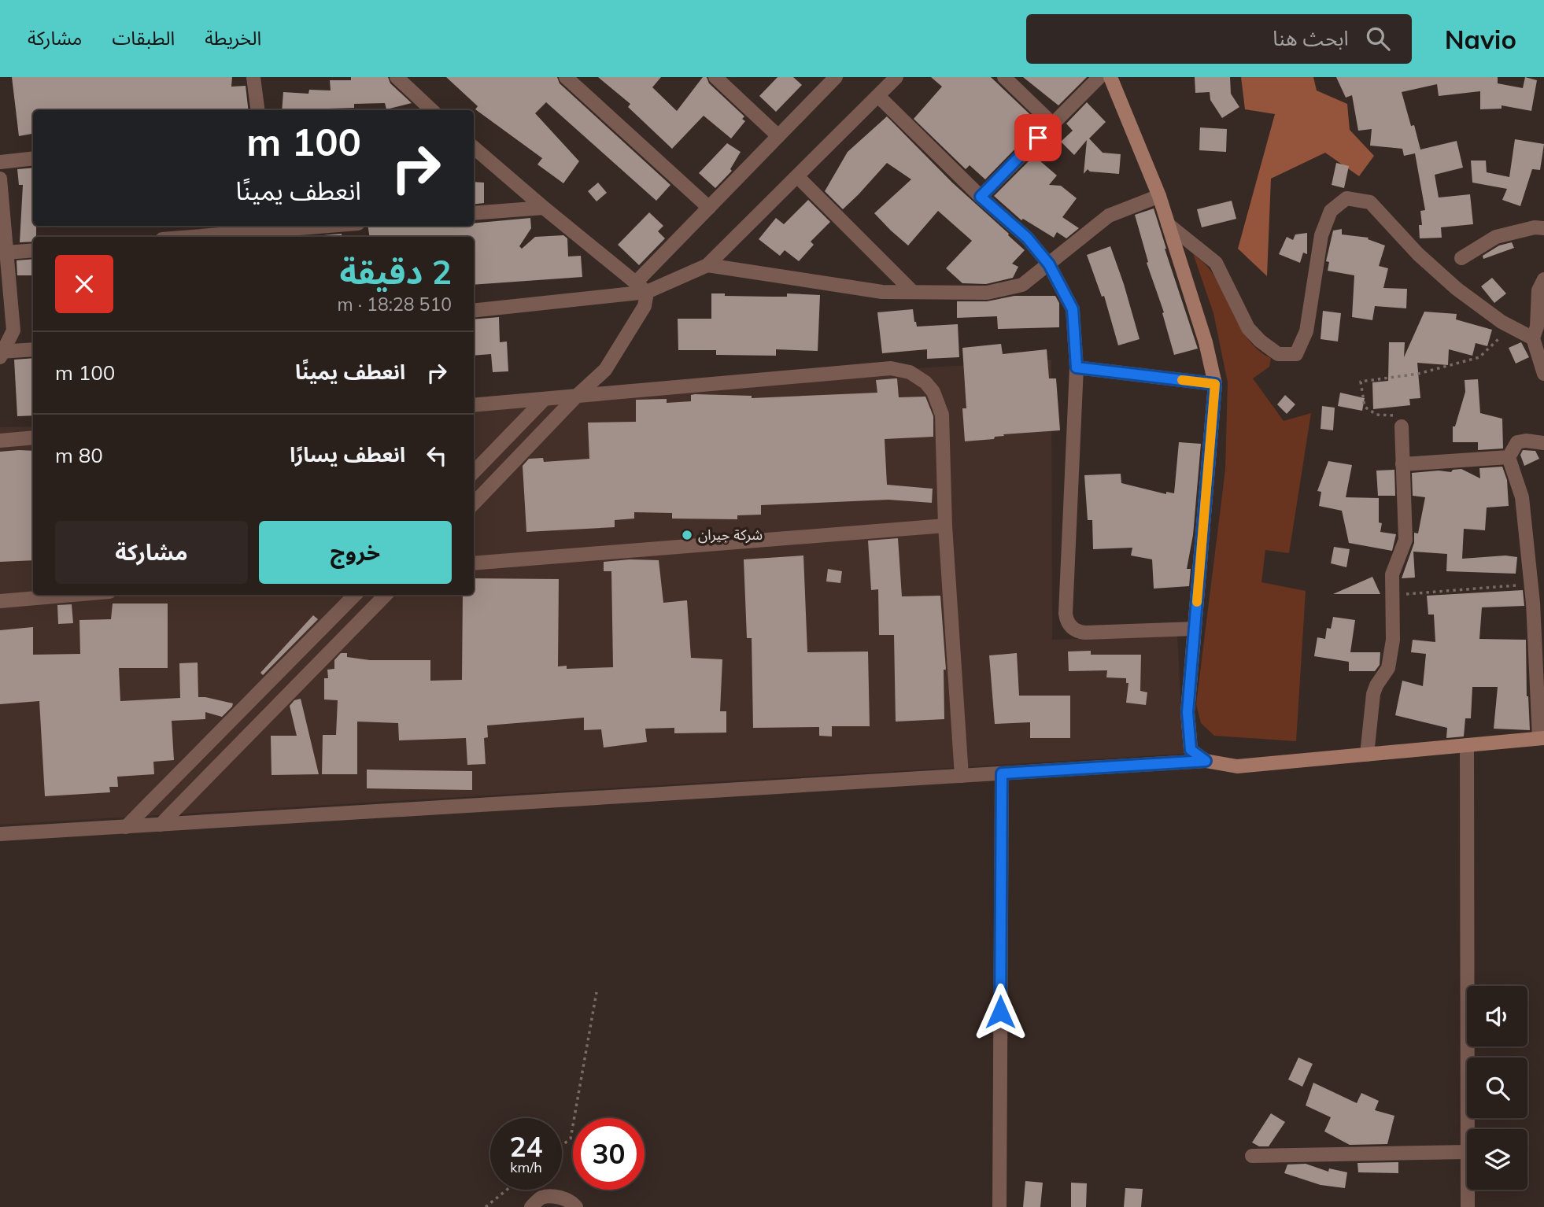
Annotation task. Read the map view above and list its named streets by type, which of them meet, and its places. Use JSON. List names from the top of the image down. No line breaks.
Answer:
{"places":["شركة جيران"],"page":{"header":"Navio","search":"ابحث هنا","nav":["الخريطة","الطبقات","مشاركة"],"turn":["100 m","انعطف يمينًا"],"heading":["2 دقيقة","510 m · 18:28"],"list":[{"name":"انعطف يمينًا","value":"100 m"},{"name":"انعطف يسارًا","value":"80 m"}],"buttons":["خروج","مشاركة"],"speed":"24 km/h","limit":"30"}}
